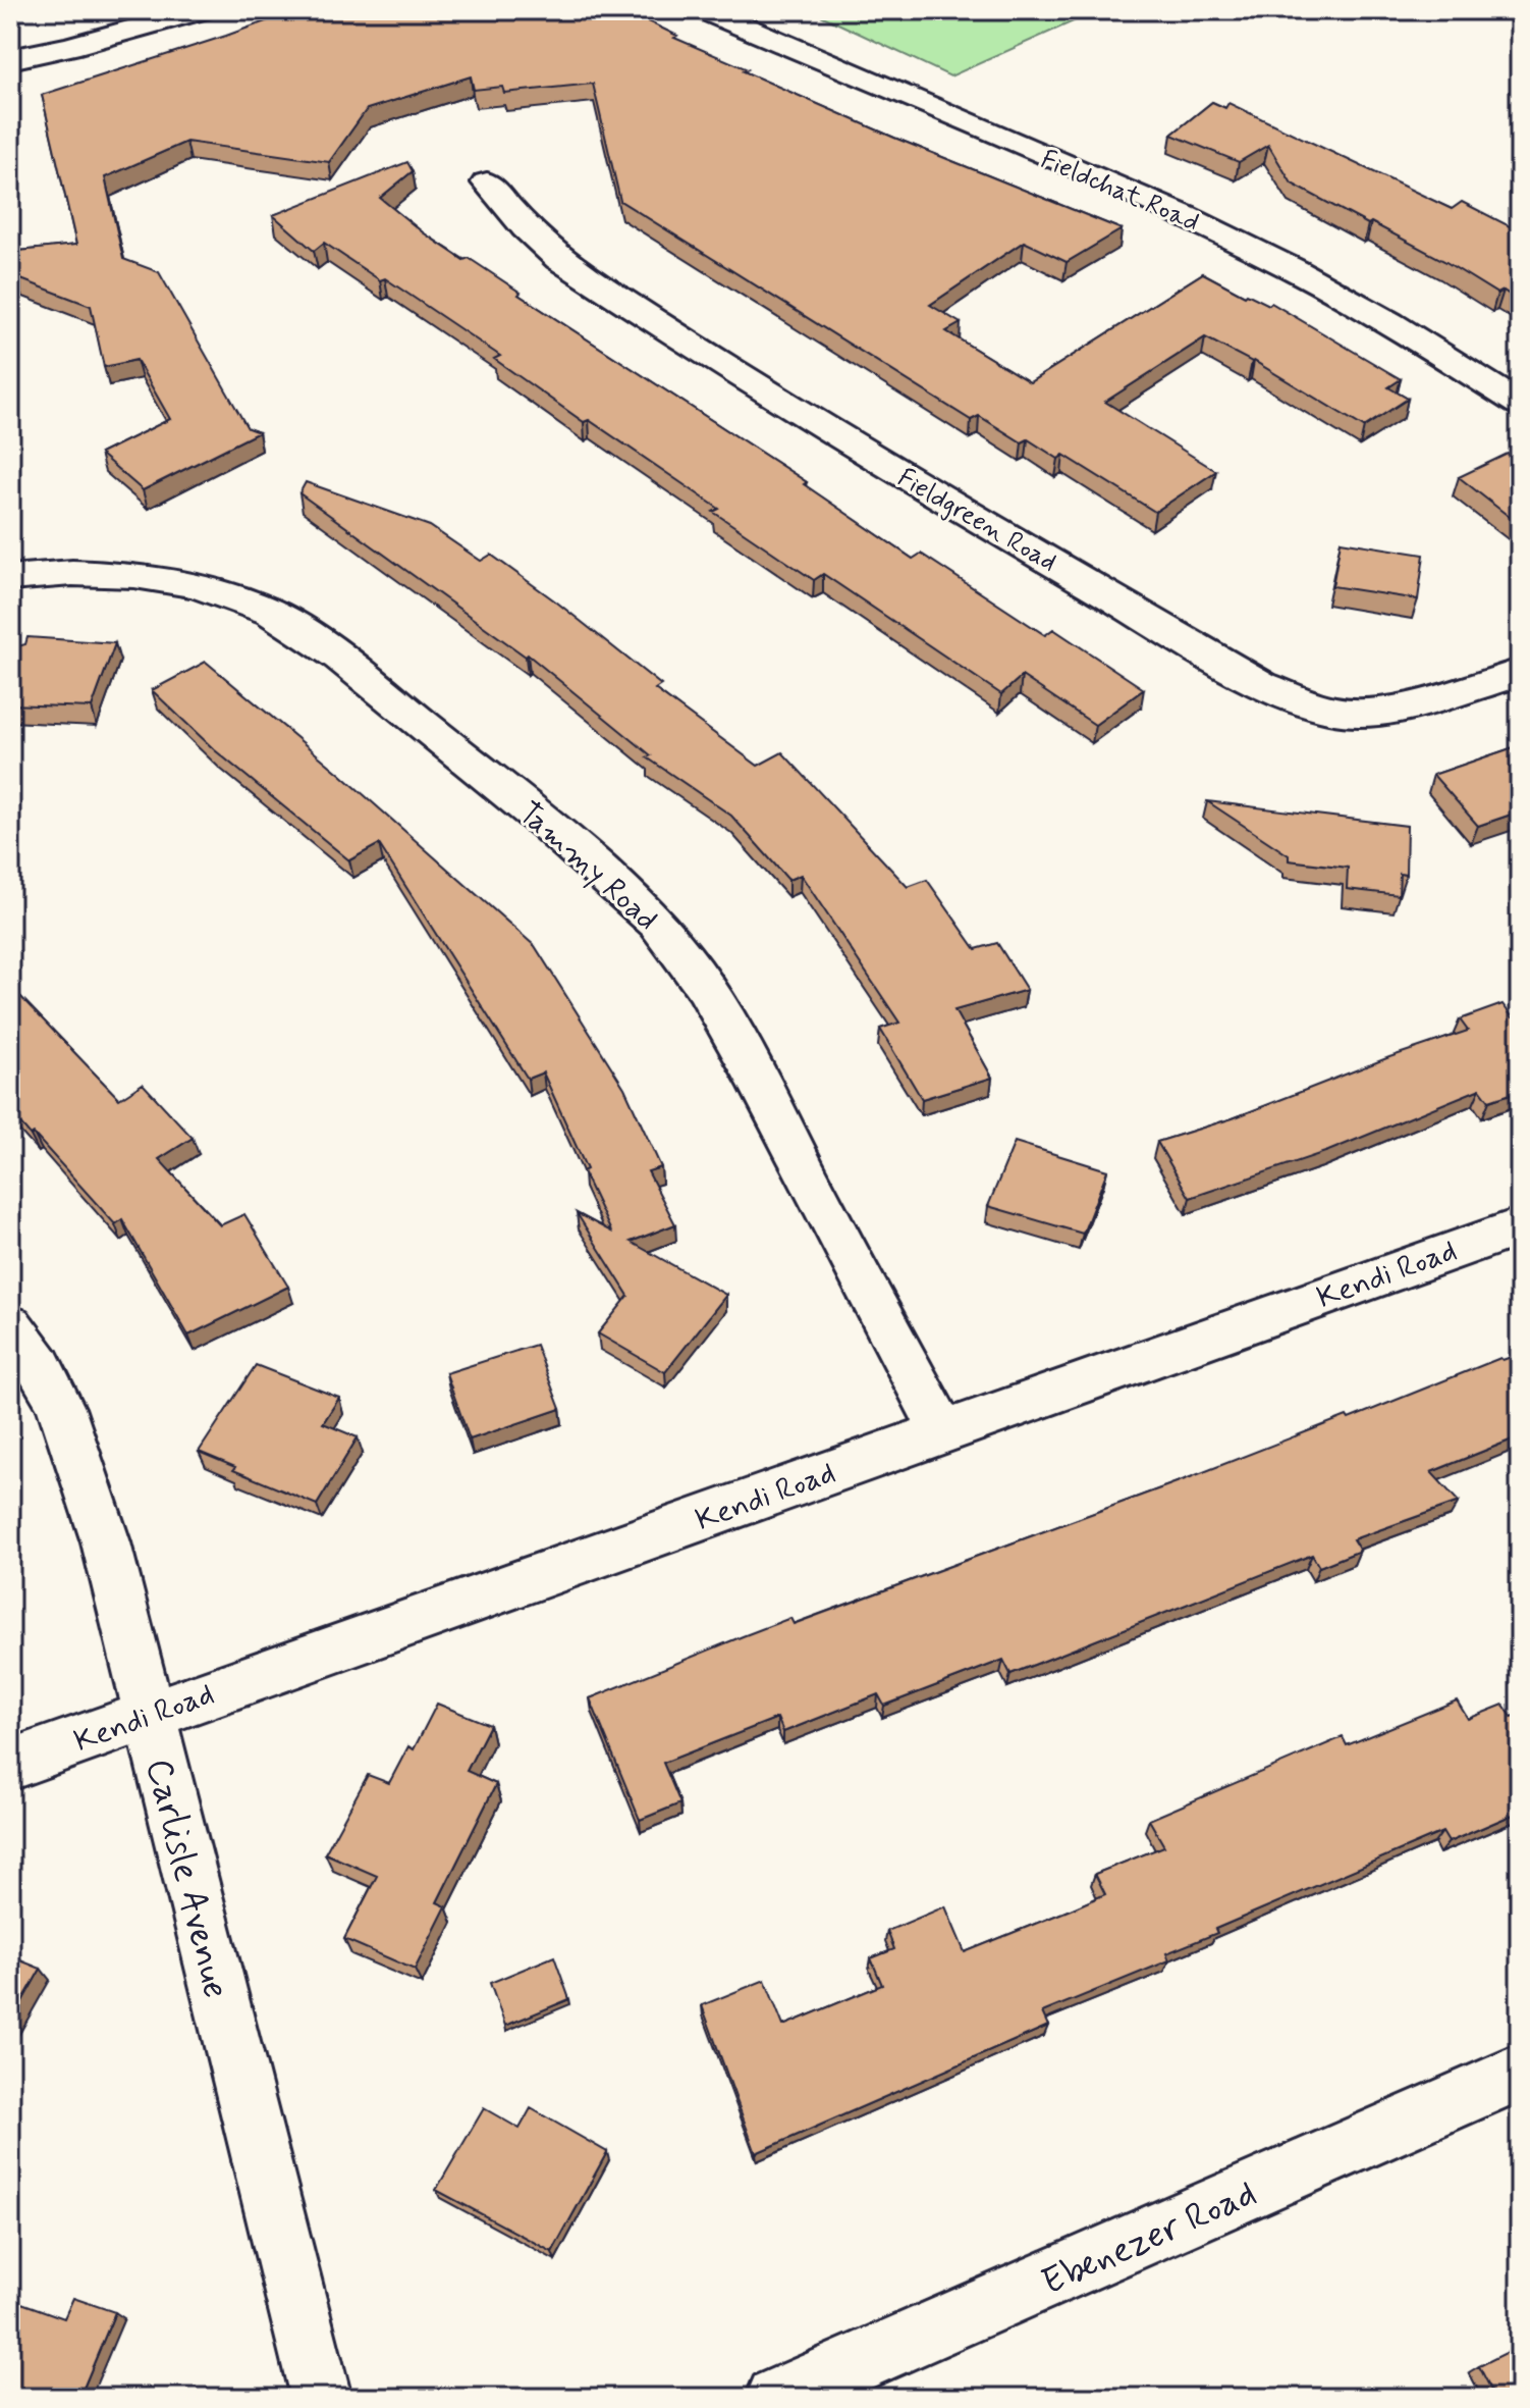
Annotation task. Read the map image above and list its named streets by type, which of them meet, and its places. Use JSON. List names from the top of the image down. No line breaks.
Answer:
{"streets":{"street":["Fieldchat Road","Fieldgreen Road","Tammy Road","Kendi Road","Carlisle Avenue","Ebenezer Road"]},"crossings":[["Tammy Road","Kendi Road"],["Kendi Road","Carlisle Avenue"]]}
